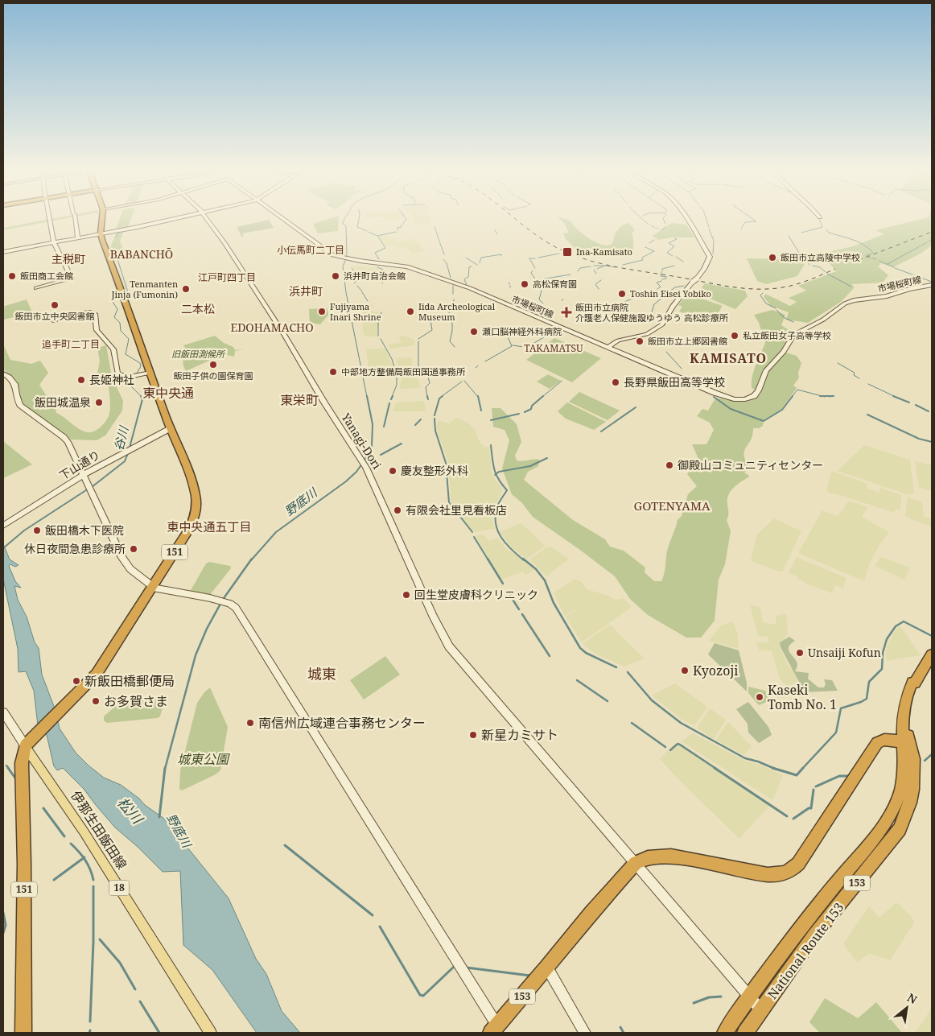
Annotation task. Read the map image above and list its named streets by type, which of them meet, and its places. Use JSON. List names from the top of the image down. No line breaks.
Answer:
{"streets":{"highway":["151","153","National Route 153"],"main road":["伊那生田飯田線","18"],"street":["市場桜町線","Yanagi-Dori","下山通り"]},"crossings":[["Yanagi-Dori","153"],["Yanagi-Dori","National Route 153"],["下山通り","151"],["151","伊那生田飯田線"],["153","National Route 153"]],"districts":["小伝馬町二丁目","BABANCHŌ","主税町","江戸町四丁目","浜井町","二本松","EDOHAMACHO","追手町二丁目","TAKAMATSU","KAMISATO","東中央通","東栄町","GOTENYAMA","東中央通五丁目","城東"],"water":["谷川","野底川","松川"],"parks":["旧飯田測候所","城東公園"],"places":{"transit":["Ina-Kamisato"],"other":["飯田市立高陵中学校","飯田商工会館","浜井町自治会館","高松保育園","Tenmanten Jinja (Fumonin)","Toshin Eisei Yobiko","飯田市立中央図書館","Fujiyama Inari Shrine","Iida Archeological Museum","瀬口脳神経外科病院","私立飯田女子高等学校","飯田市立上郷図書館","飯田子供の園保育園","中部地方整備局飯田国道事務所","長姫神社","長野県飯田高等学校","飯田城温泉","御殿山コミュニティセンター","慶友整形外科","有限会社里見看板店","飯田橋木下医院","休日夜間急患診療所","回生堂皮膚科クリニック","Unsaiji Kofun","Kyozoji","新飯田橋郵便局","Kaseki Tomb No. 1","お多賀さま","南信州広域連合事務センター","新星カミサト"],"health":["飯田市立病院 介護老人保健施設ゆうゆう 高松診療所"]},"north":"top right"}
